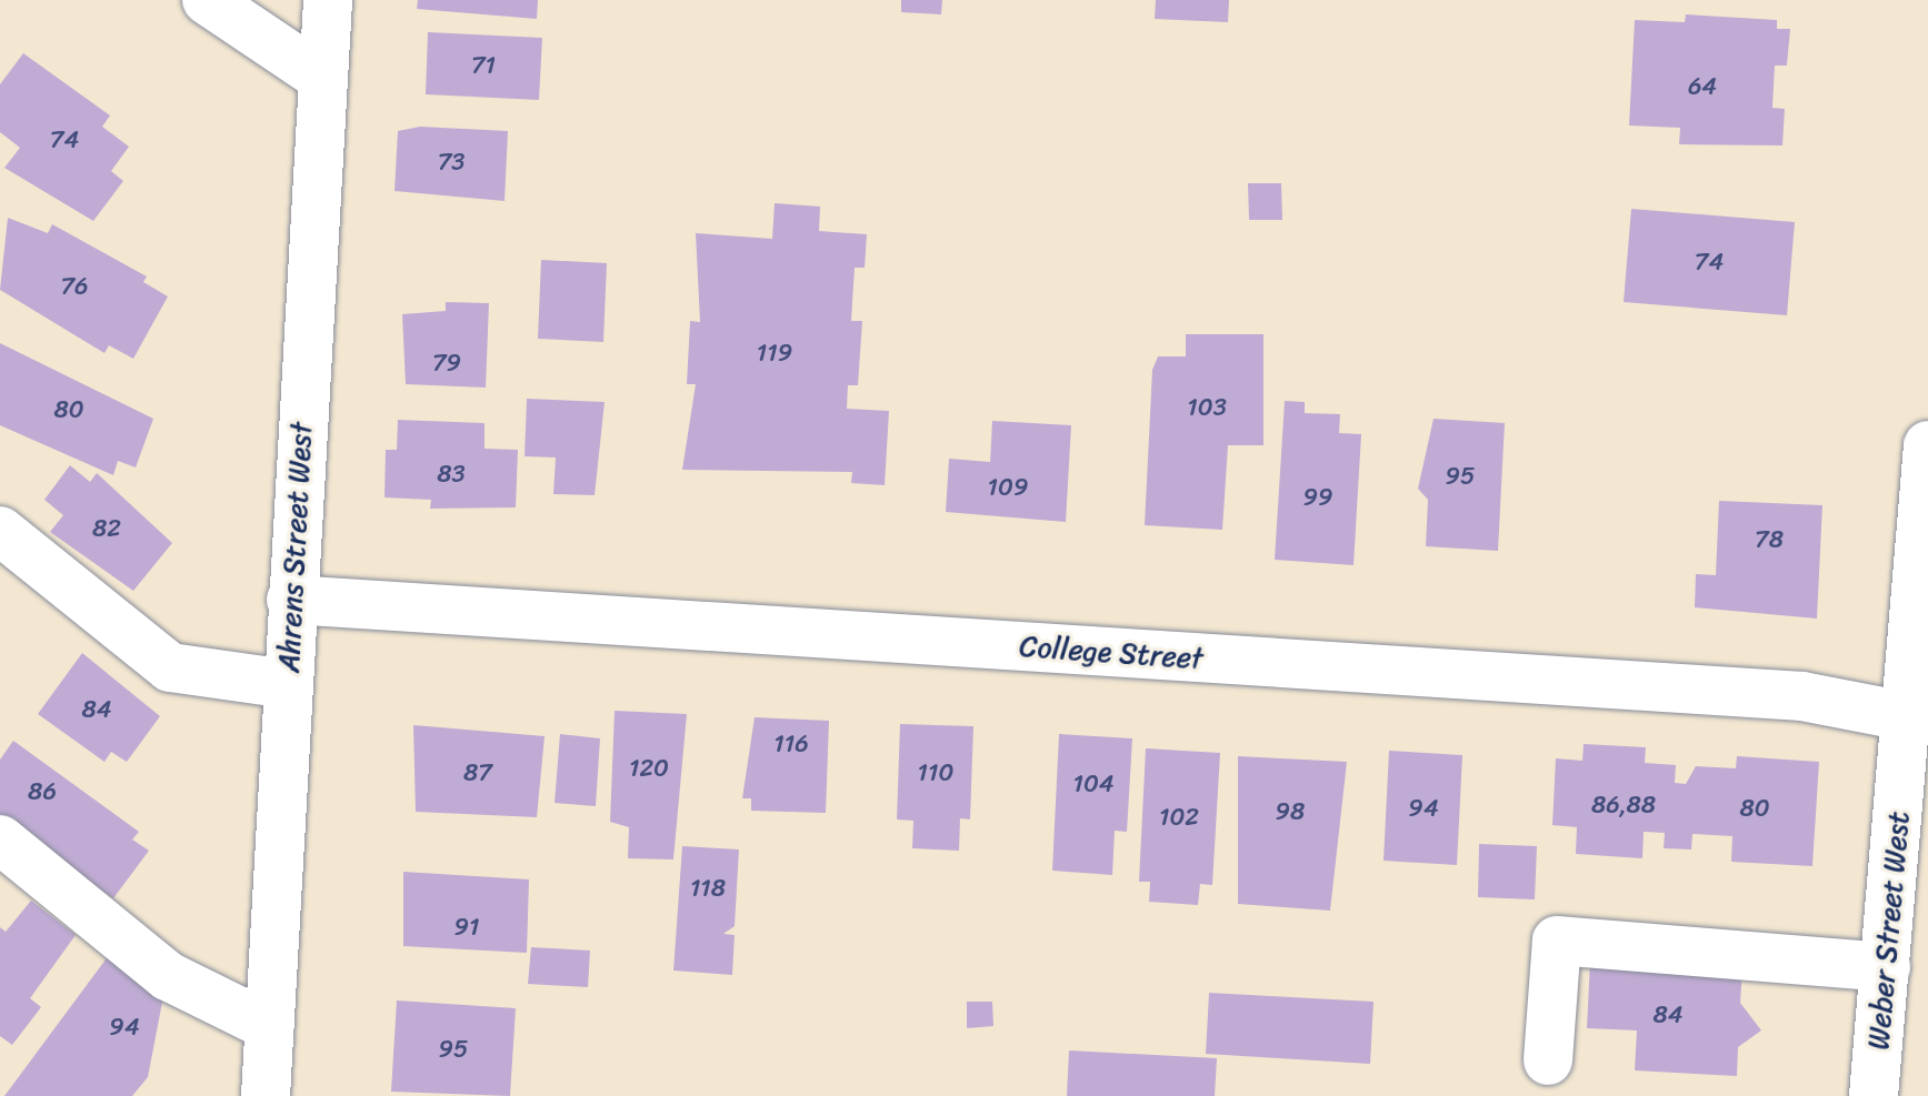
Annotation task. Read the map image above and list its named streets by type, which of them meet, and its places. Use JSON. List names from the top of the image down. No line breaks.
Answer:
{"streets":{"street":["Ahrens Street West","College Street","Weber Street West"]},"crossings":[["Ahrens Street West","College Street"],["College Street","Weber Street West"]],"house_numbers":["71","64","74","73","74","76","119","79","103","80","83","95","109","99","82","78","84","116","120","87","110","104","86","86,88","94","80","98","102","118","91","84","94","95"]}
